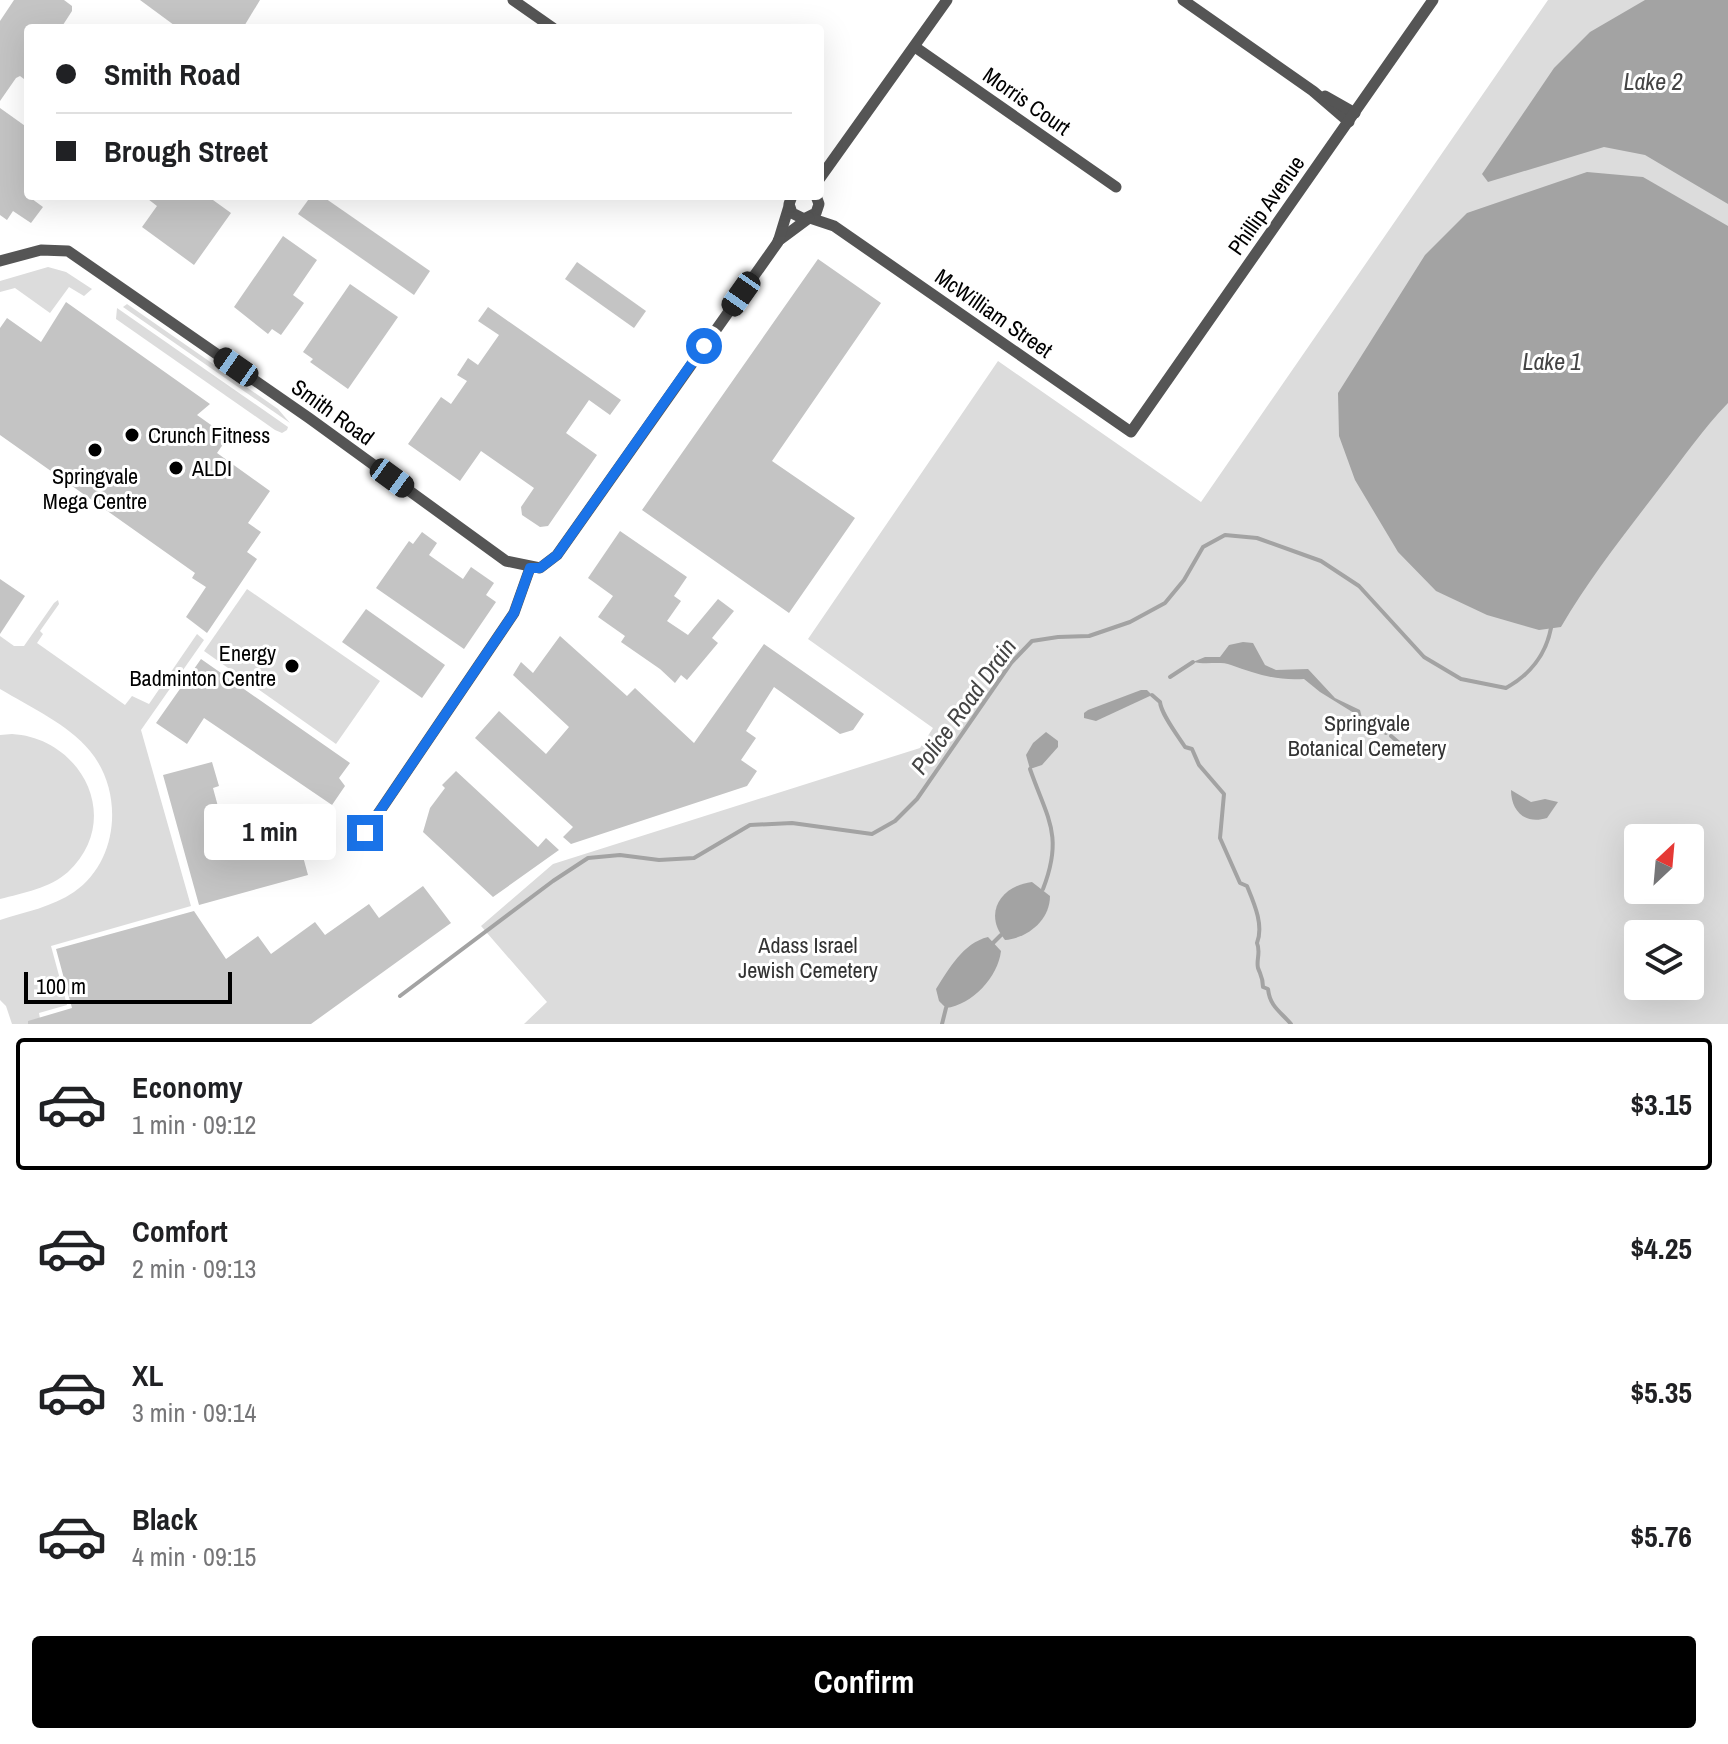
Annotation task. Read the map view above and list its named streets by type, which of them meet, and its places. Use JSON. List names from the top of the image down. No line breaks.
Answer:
{"streets":{"street":["Morris Court","Phillip Avenue","McWilliam Street","Smith Road"]},"crossings":[["Phillip Avenue","McWilliam Street"]],"water":["Lake 2","Lake 1","Police Road Drain"],"parks":["Springvale Botanical Cemetery","Adass Israel Jewish Cemetery"],"places":["Crunch Fitness","Springvale Mega Centre","ALDI","Energy Badminton Centre"],"scale_bar":"100 m","north":"top right","page":{"banner":["Smith Road","Brough Street"],"bubble":"1 min","scale":"100 m","list":[{"name":"Economy","note":"1 min · 09:12","value":"$3.15"},{"name":"Comfort","note":"2 min · 09:13","value":"$4.25"},{"name":"XL","note":"3 min · 09:14","value":"$5.35"},{"name":"Black","note":"4 min · 09:15","value":"$5.76"}],"buttons":"Confirm"}}
